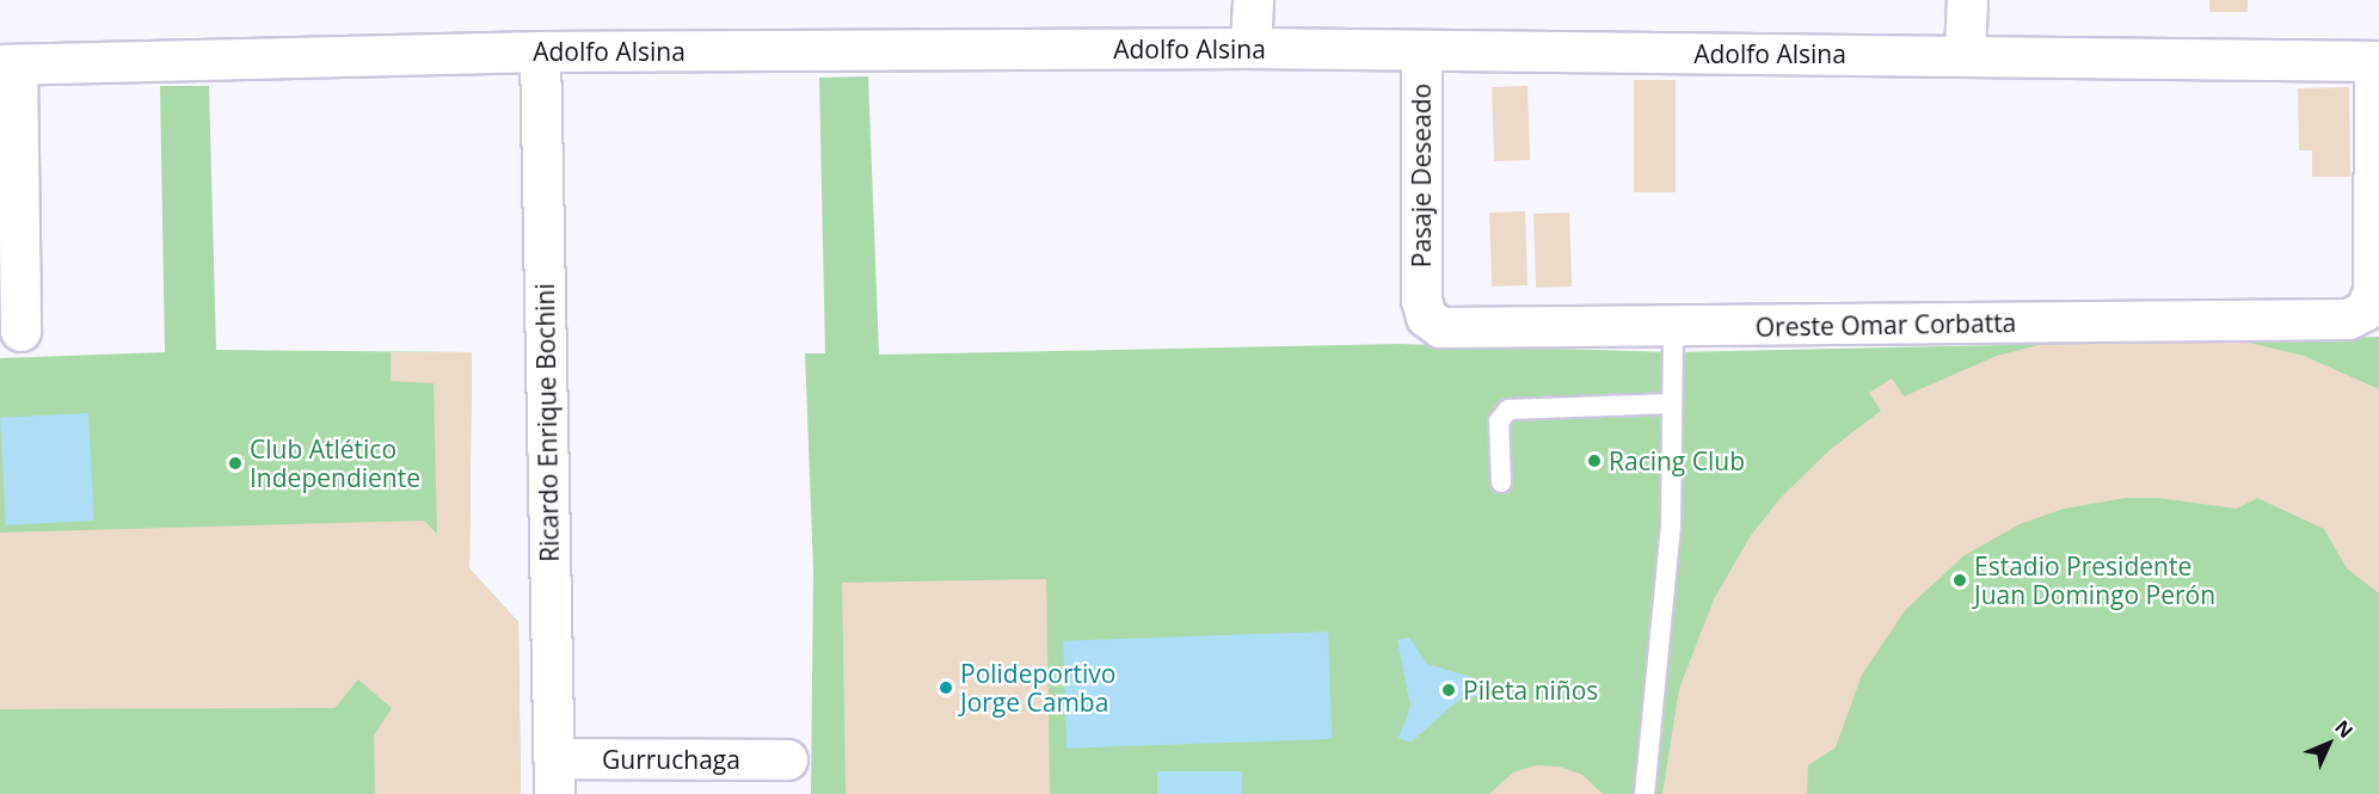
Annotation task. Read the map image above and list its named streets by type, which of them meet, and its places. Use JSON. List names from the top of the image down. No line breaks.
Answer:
{"streets":{"street":["Adolfo Alsina","Pasaje Deseado","Oreste Omar Corbatta","Ricardo Enrique Bochini","Gurruchaga"]},"crossings":[["Adolfo Alsina","Pasaje Deseado"],["Adolfo Alsina","Oreste Omar Corbatta"],["Adolfo Alsina","Ricardo Enrique Bochini"],["Pasaje Deseado","Oreste Omar Corbatta"],["Ricardo Enrique Bochini","Gurruchaga"]],"places":["Racing Club","Club Atlético Independiente","Estadio Presidente Juan Domingo Perón","Polideportivo Jorge Camba","Pileta niños"],"north":"top right"}
